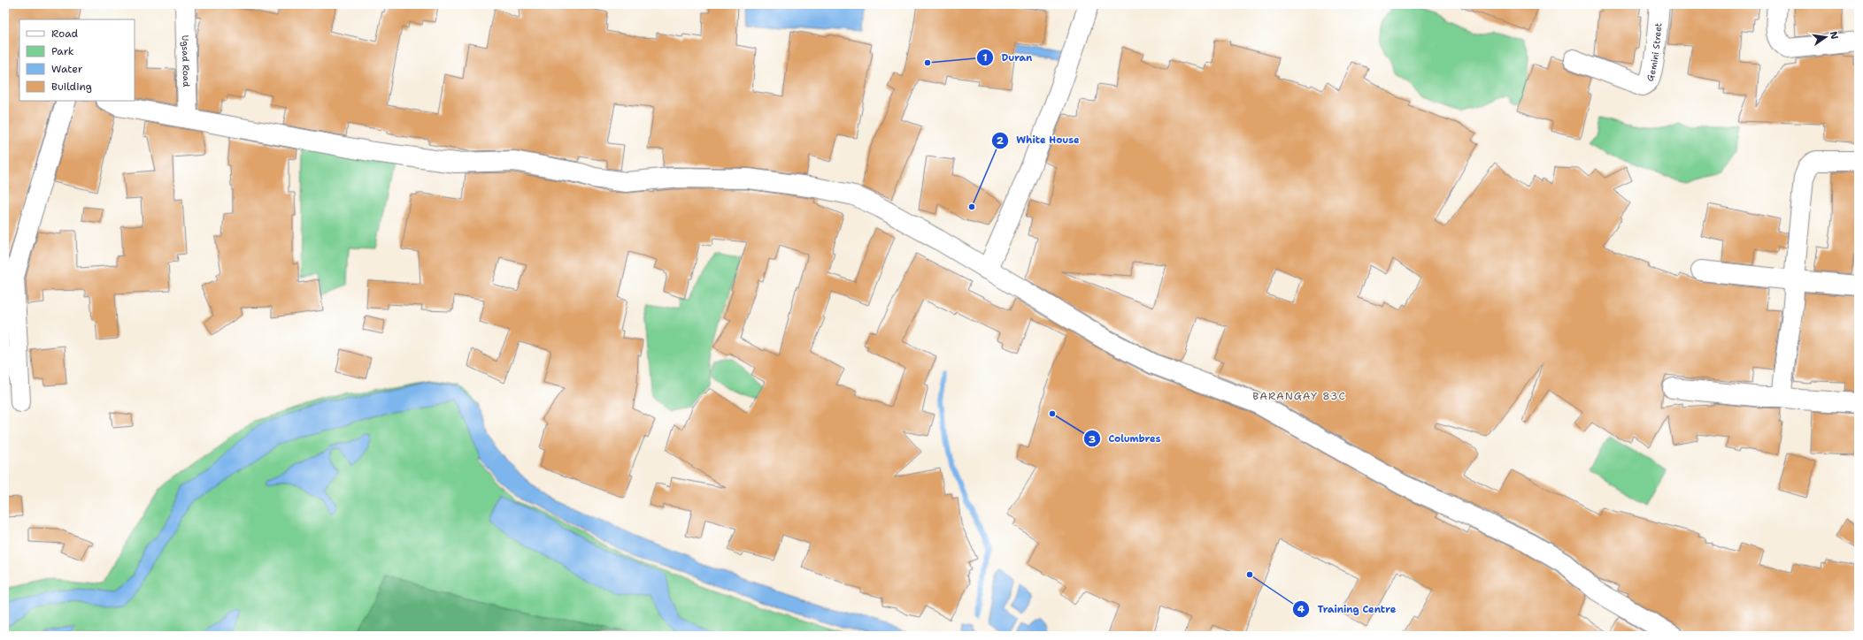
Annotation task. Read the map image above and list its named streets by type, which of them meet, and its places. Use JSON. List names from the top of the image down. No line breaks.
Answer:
{"streets":{"street":["Gemini Street","Ugsad Road"]},"districts":["BARANGAY 83C"],"places":["Duran","White House","Columbres","Training Centre"],"legend":["Road","Park","Water","Building"],"north":"right"}
